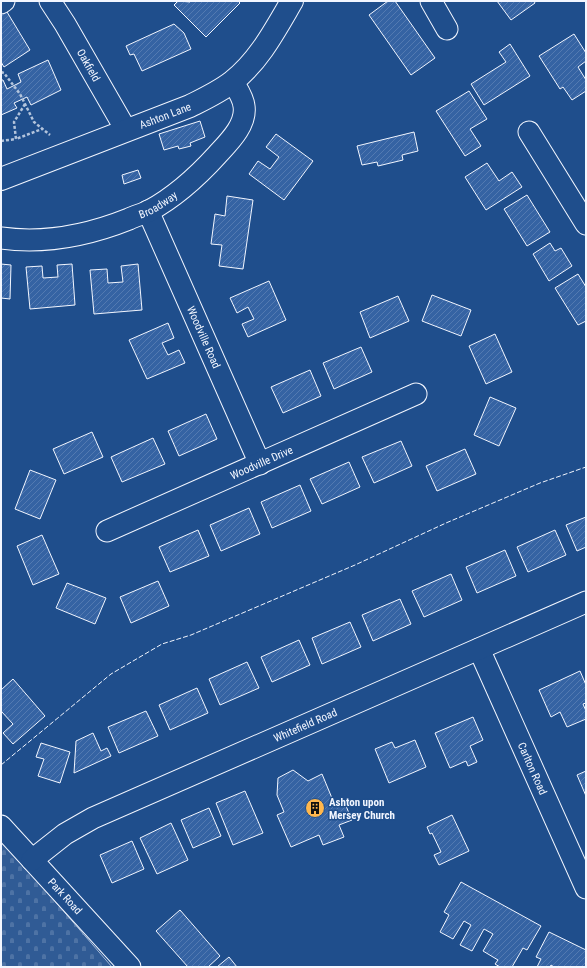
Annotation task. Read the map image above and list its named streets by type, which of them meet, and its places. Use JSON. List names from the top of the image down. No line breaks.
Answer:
{"streets":{"main road":["Ashton Lane"],"street":["Oakfield","Broadway","Woodville Road","Woodville Drive","Whitefield Road","Carlton Road","Park Road"]},"crossings":[["Oakfield","Ashton Lane"],["Ashton Lane","Broadway"],["Broadway","Woodville Road"],["Woodville Road","Woodville Drive"],["Whitefield Road","Carlton Road"],["Whitefield Road","Park Road"]],"places":{"building":["Ashton upon Mersey Church"]}}
